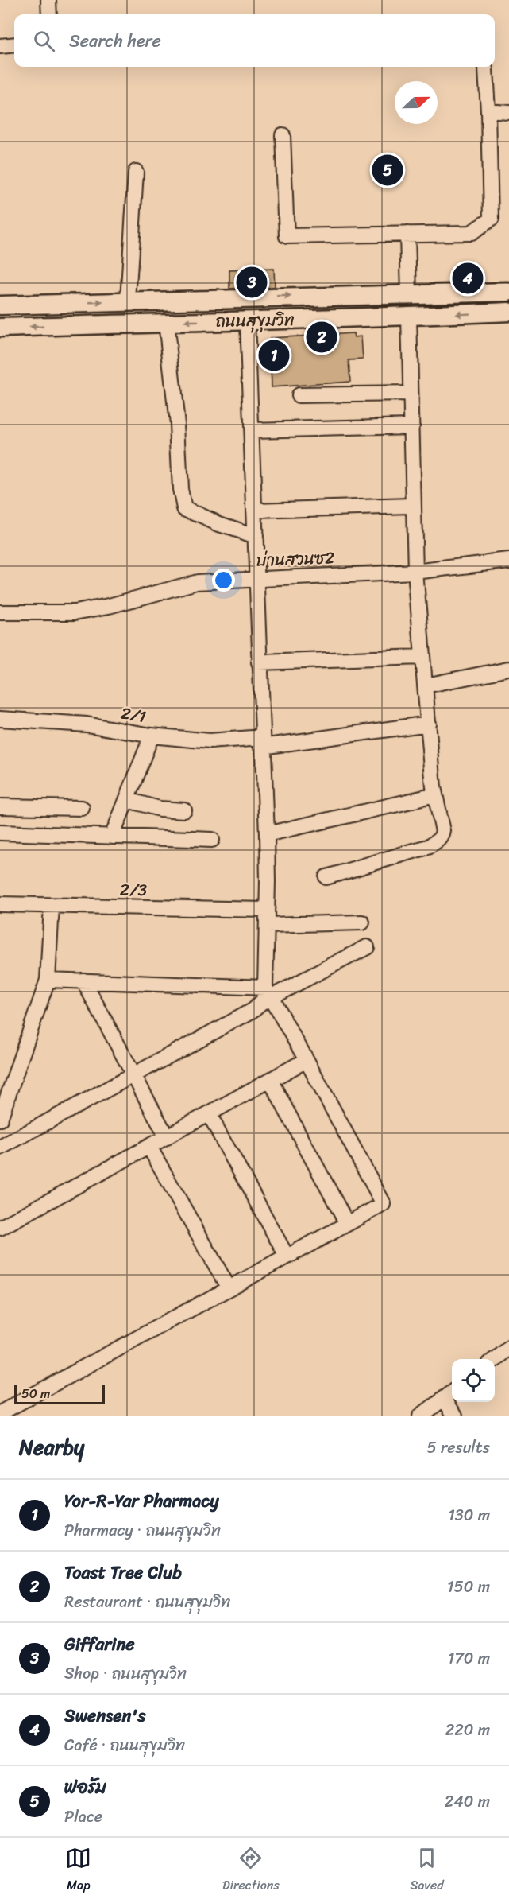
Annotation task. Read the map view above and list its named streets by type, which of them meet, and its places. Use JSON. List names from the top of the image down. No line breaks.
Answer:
{"streets":{"main road":["ถนนสุขุมวิท"],"street":["บ่านสวนซ2","2/1","2/3"]},"scale_bar":"50 m","north":"right","page":{"search":"Search here","pins":["5","4","3","2","1"],"scale":"50 m","heading":["Nearby","5 results"],"list":[{"mark":"1","name":"Yor-R-Yar Pharmacy","note":"Pharmacy · ถนนสุขุมวิท","value":"130 m"},{"mark":"2","name":"Toast Tree Club","note":"Restaurant · ถนนสุขุมวิท","value":"150 m"},{"mark":"3","name":"Giffarine","note":"Shop · ถนนสุขุมวิท","value":"170 m"},{"mark":"4","name":"Swensen's","note":"Café · ถนนสุขุมวิท","value":"220 m"},{"mark":"5","name":"ฟอรัม","note":"Place","value":"240 m"}],"nav":["Map","Directions","Saved"]}}
